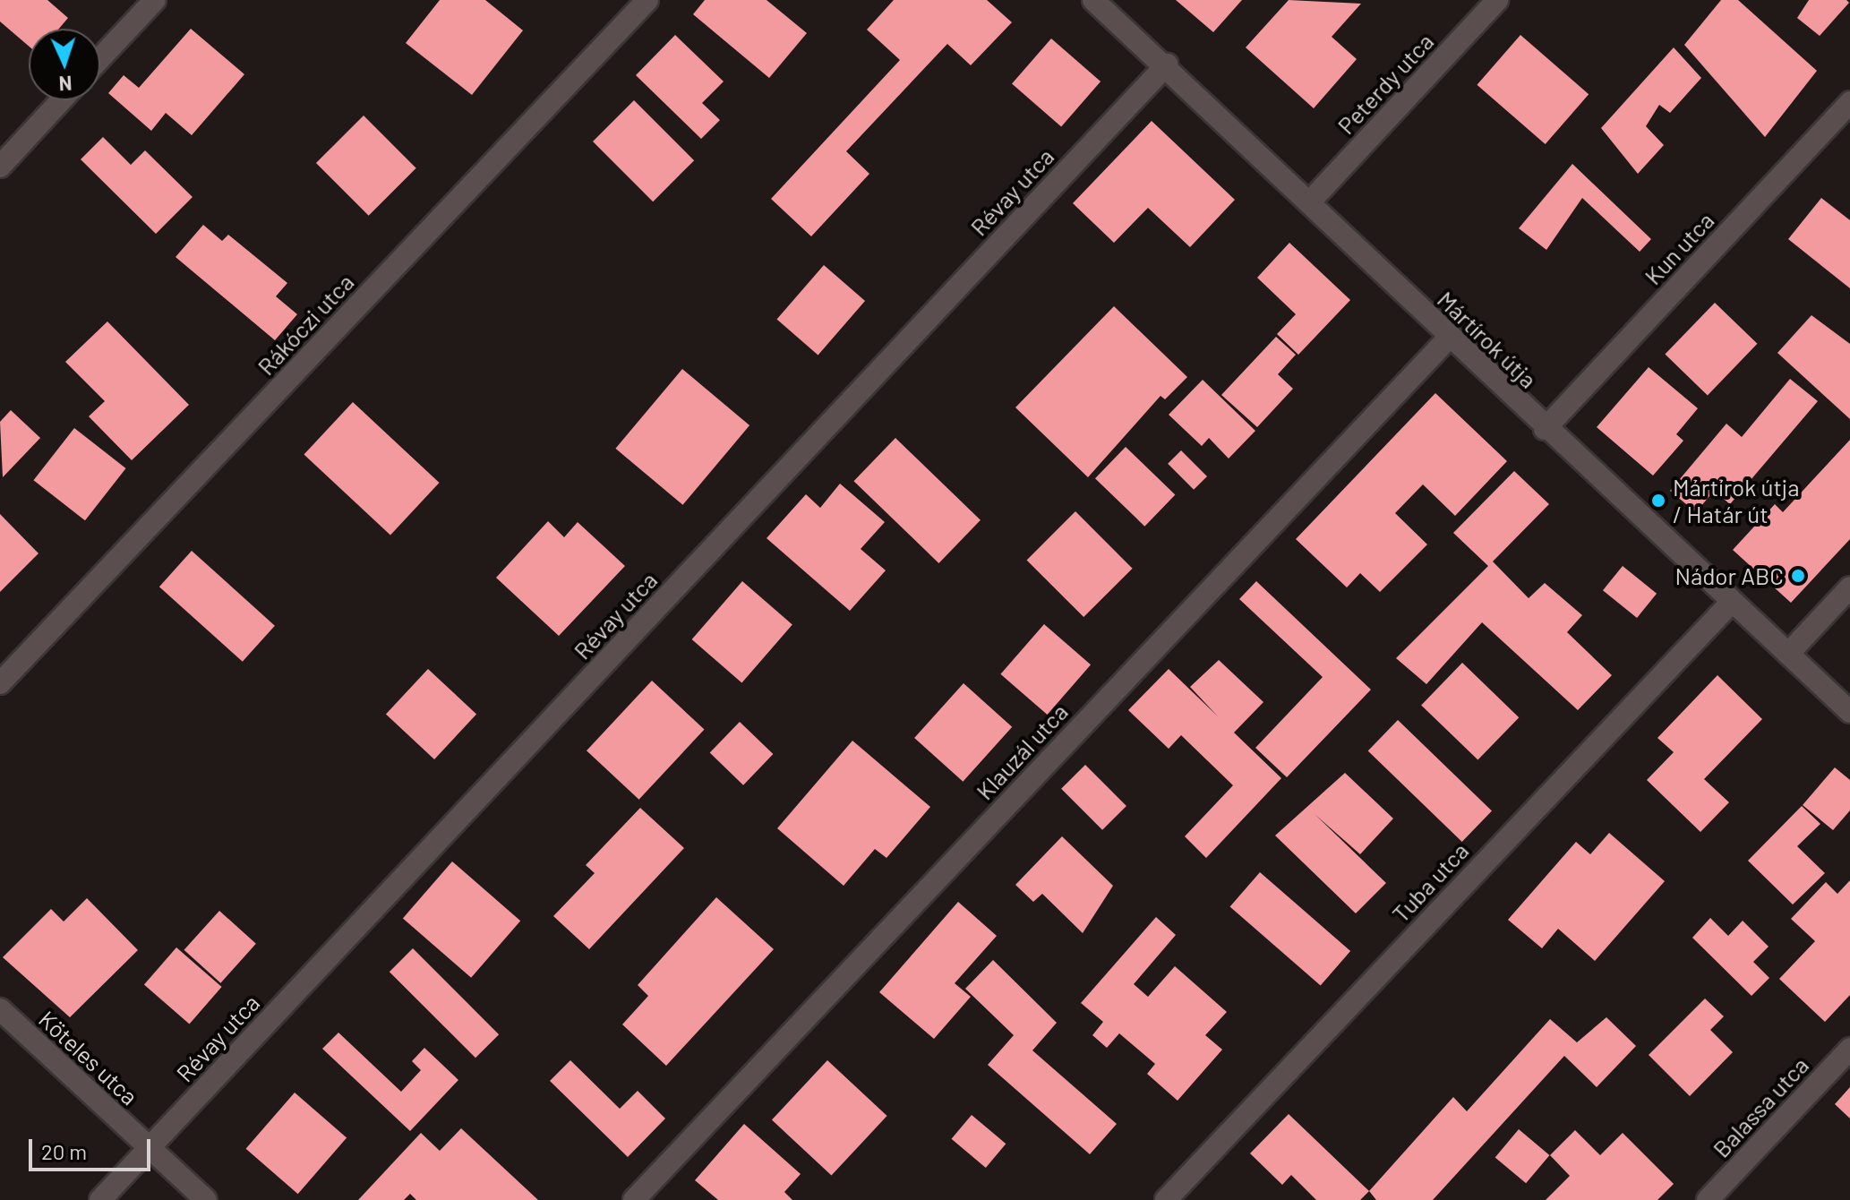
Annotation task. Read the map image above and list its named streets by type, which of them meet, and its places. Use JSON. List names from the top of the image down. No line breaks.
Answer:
{"streets":{"street":["Peterdy utca","Révay utca","Kun utca","Rákóczi utca","Mártírok útja","Klauzál utca","Tuba utca","Köteles utca","Balassa utca"]},"crossings":[["Peterdy utca","Mártírok útja"],["Révay utca","Mártírok útja"],["Révay utca","Köteles utca"],["Kun utca","Mártírok útja"],["Mártírok útja","Klauzál utca"],["Mártírok útja","Tuba utca"]],"places":["Mártírok útja / Határ út","Nádor ABC"],"scale_bar":"20 m","north":"bottom"}
